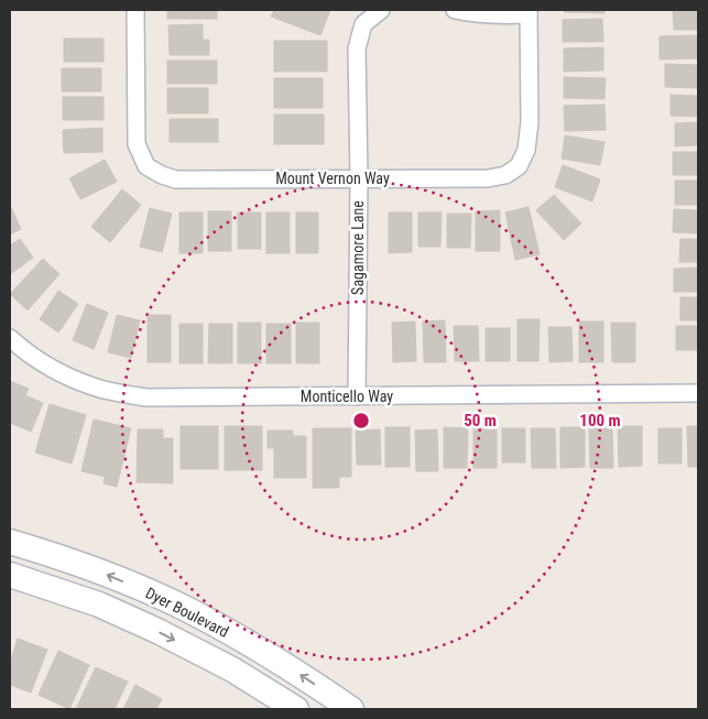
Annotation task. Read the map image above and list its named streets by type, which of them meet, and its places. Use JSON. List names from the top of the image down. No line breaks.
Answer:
{"streets":{"main road":["Dyer Boulevard"],"street":["Mount Vernon Way","Sagamore Lane","Monticello Way"]},"crossings":[["Mount Vernon Way","Sagamore Lane"],["Sagamore Lane","Monticello Way"]],"rings":["50 m","100 m"]}
